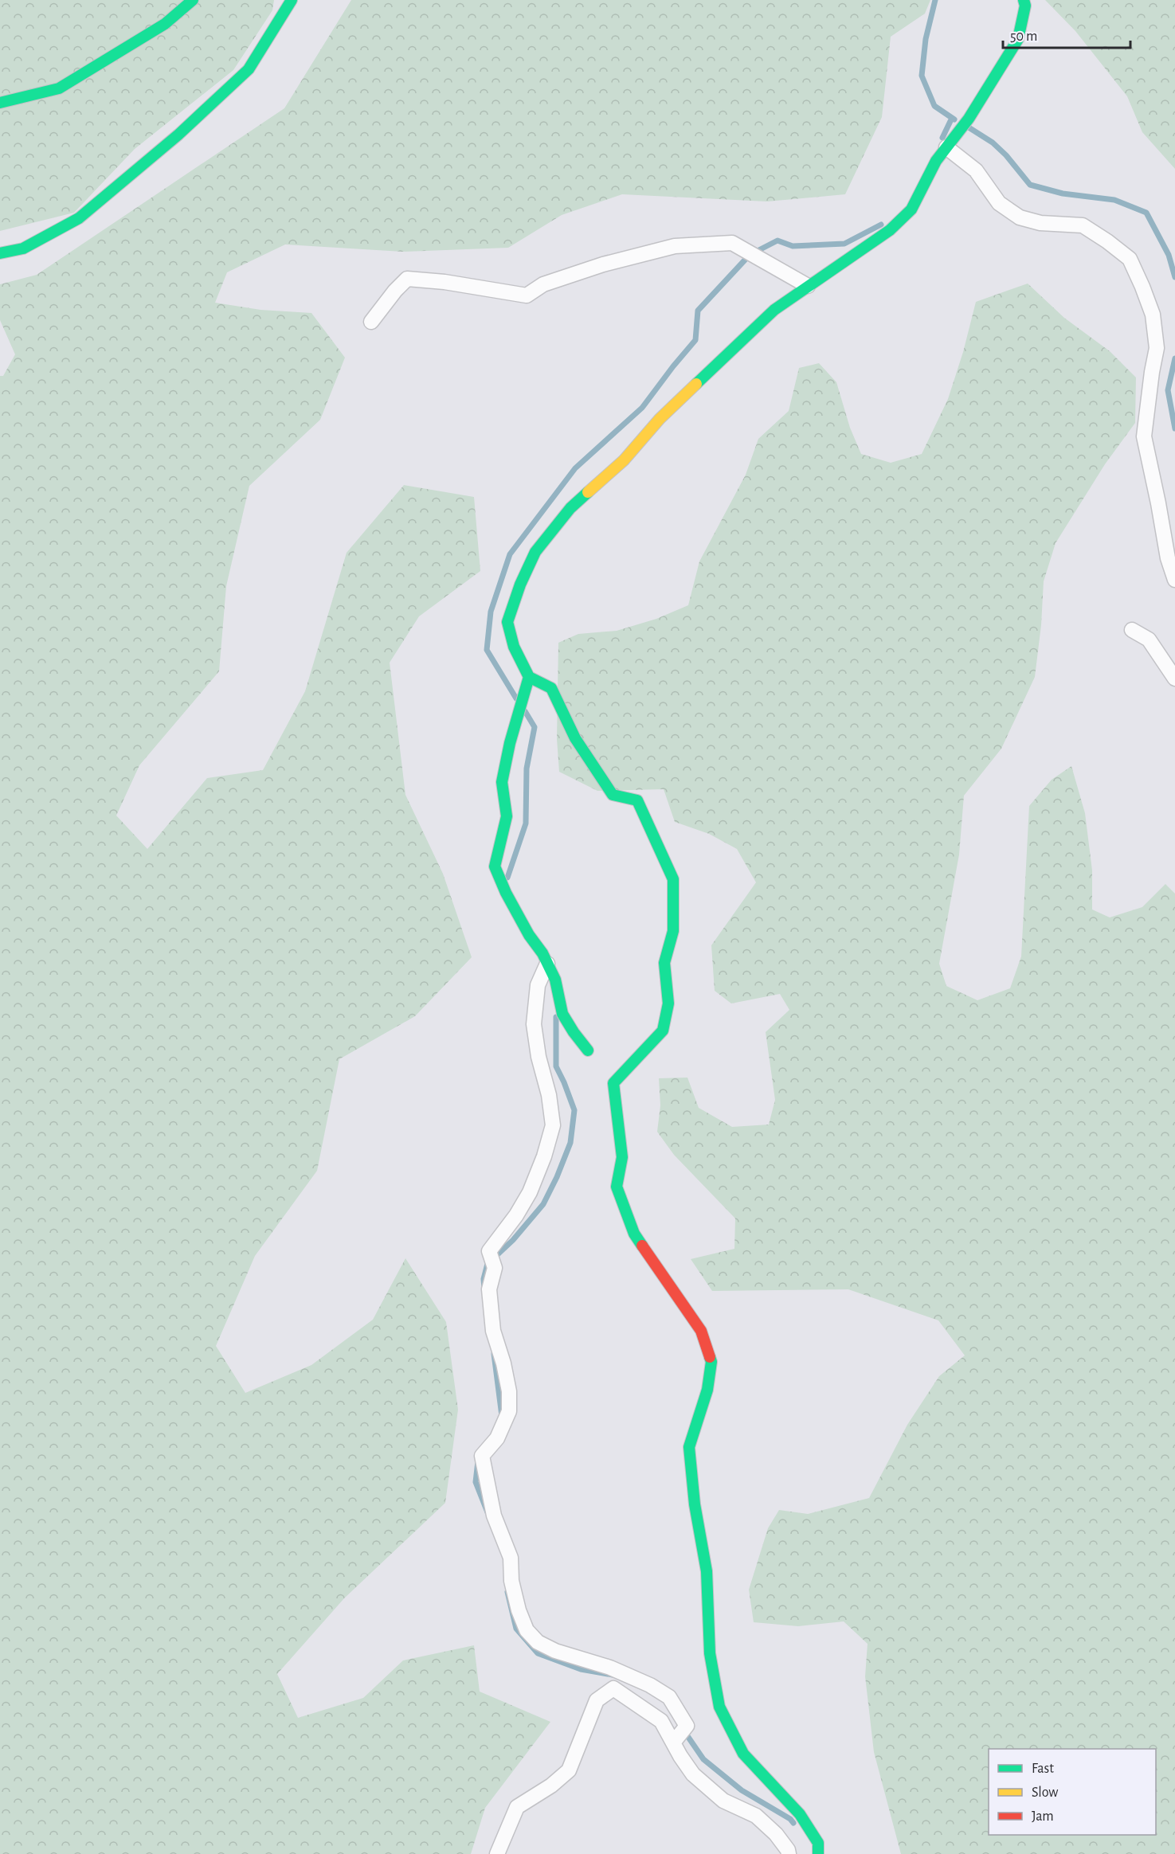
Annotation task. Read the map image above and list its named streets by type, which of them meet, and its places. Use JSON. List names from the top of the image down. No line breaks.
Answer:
{"legend":["Fast","Slow","Jam"],"scale_bar":"50 m"}
